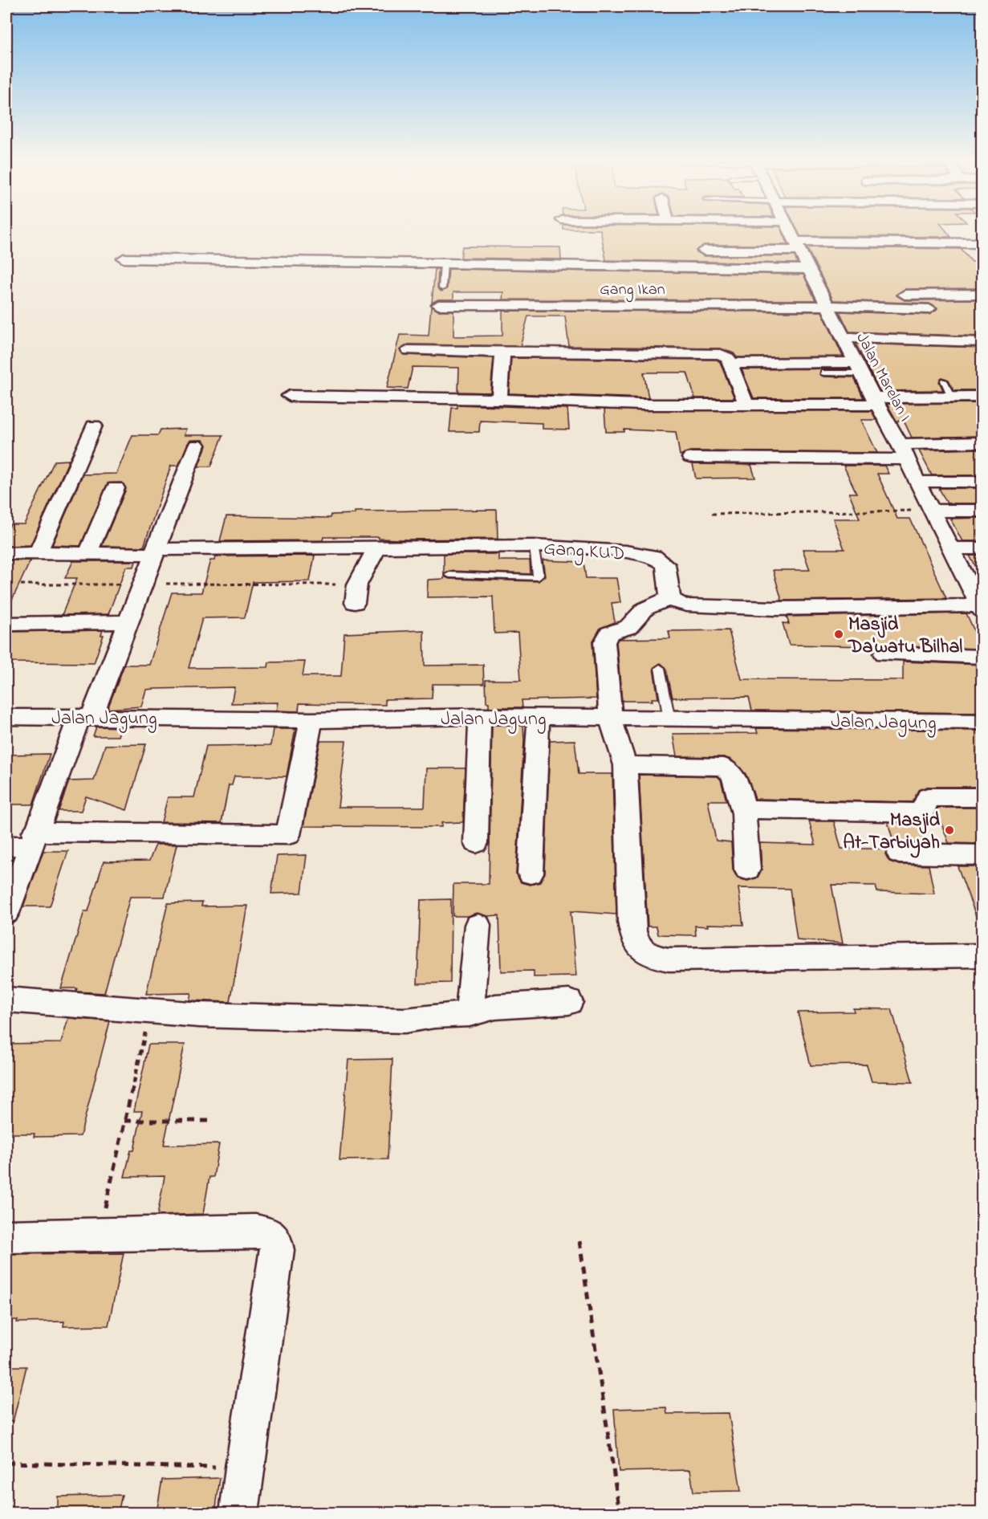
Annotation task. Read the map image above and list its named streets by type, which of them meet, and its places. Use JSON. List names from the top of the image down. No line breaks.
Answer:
{"streets":{"street":["Gang Ikan","Jalan Marelan I","Gang KUD","Jalan Jagung"]},"crossings":[["Gang Ikan","Jalan Marelan I"]],"places":["Masjid Da'watu Bilhal","Masjid At-Tarbiyah"]}
